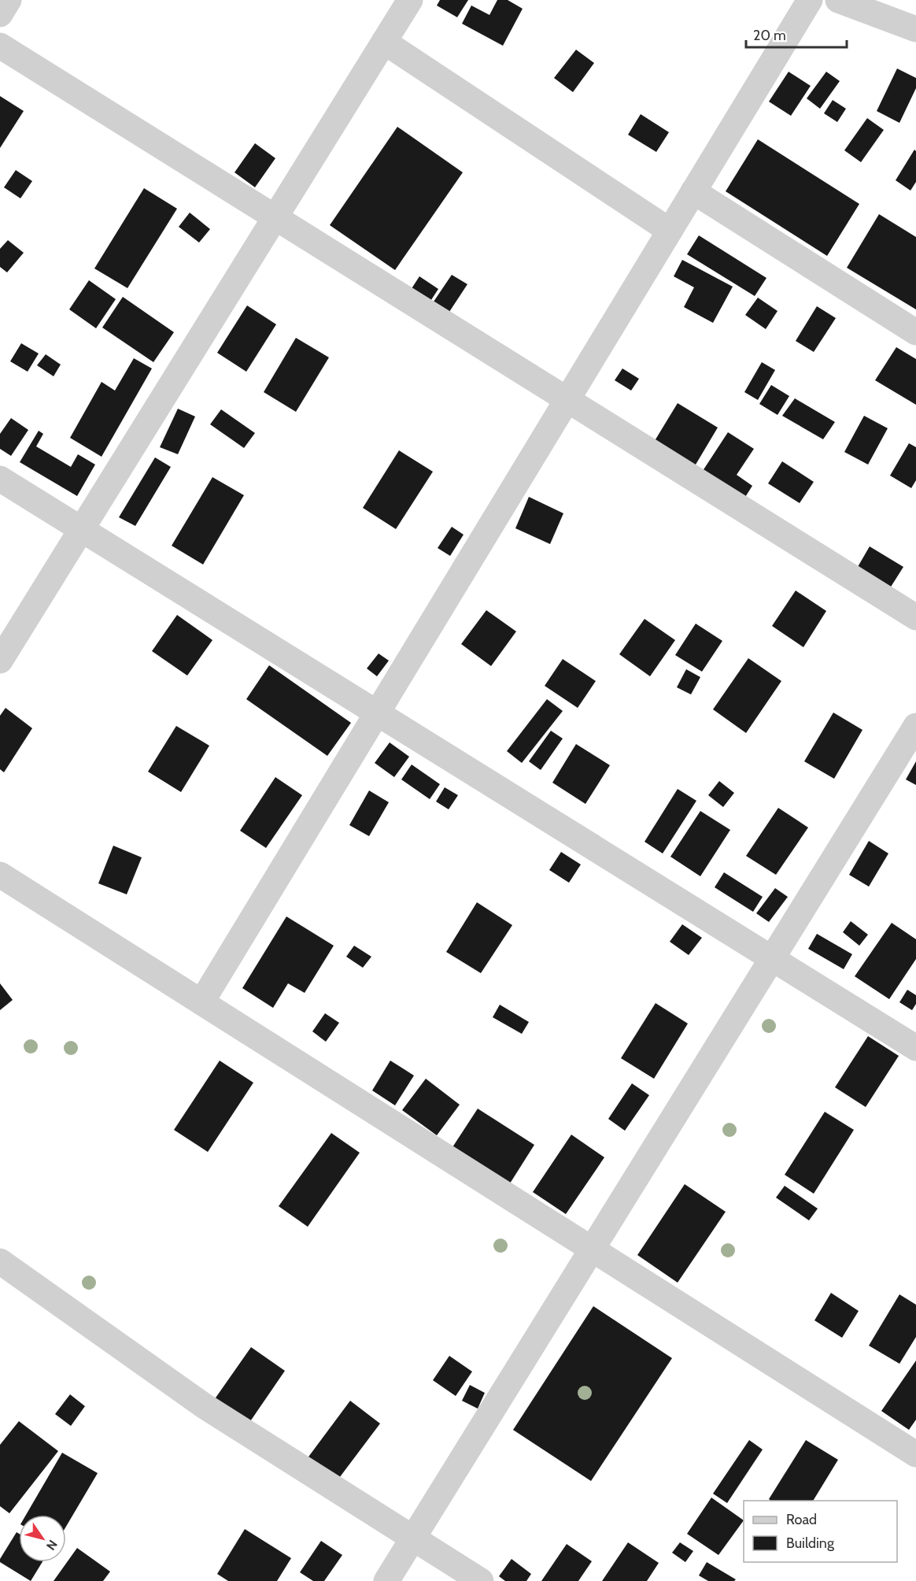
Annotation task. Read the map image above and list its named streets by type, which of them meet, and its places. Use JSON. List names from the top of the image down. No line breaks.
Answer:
{"legend":["Road","Building"],"scale_bar":"20 m","north":"bottom right"}
